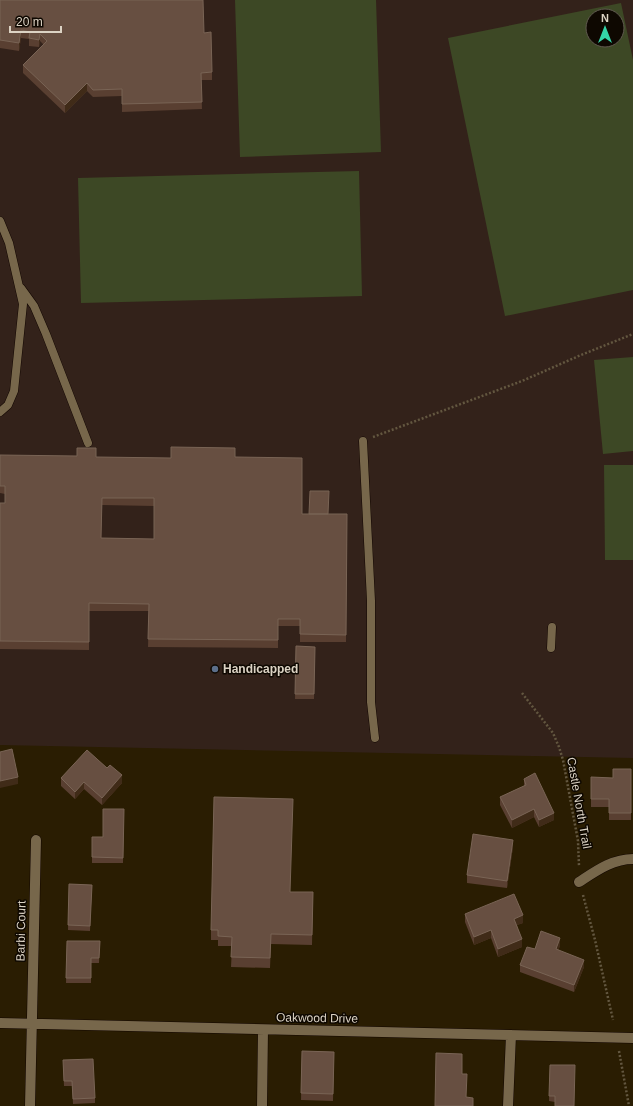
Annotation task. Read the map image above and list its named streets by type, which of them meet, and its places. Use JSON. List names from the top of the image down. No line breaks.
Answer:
{"streets":{"street":["Barbi Court","Oakwood Drive"],"path":["Castle North Trail"]},"crossings":[["Barbi Court","Oakwood Drive"]],"places":["Handicapped"],"scale_bar":"20 m","north":"top"}
